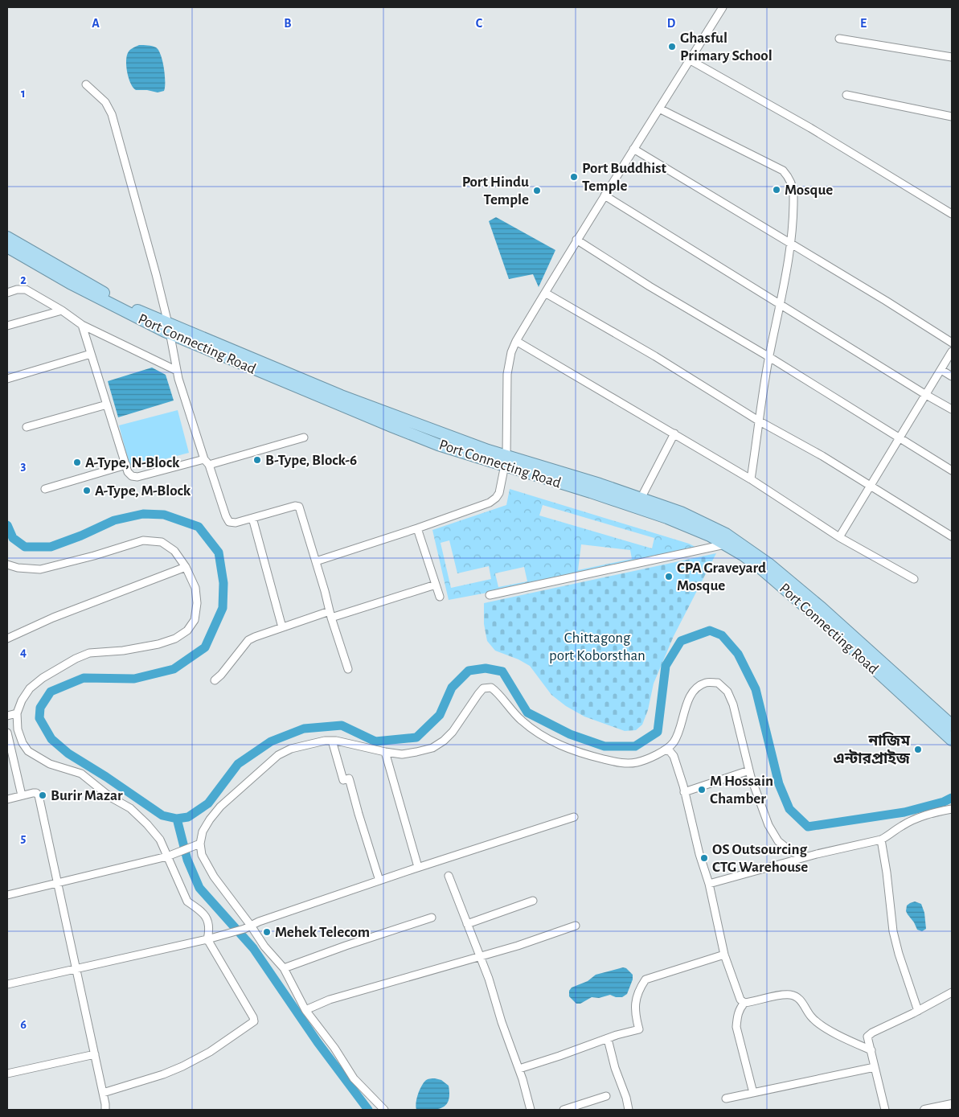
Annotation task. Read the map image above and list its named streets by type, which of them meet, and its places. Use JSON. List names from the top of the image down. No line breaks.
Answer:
{"streets":{"highway":["Port Connecting Road"]},"parks":["Chittagong port Koborsthan"],"places":["Ghasful Primary School","Port Buddhist Temple","Mosque","Port Hindu Temple","B-Type, Block-6","A-Type, N-Block","A-Type, M-Block","CPA Graveyard Mosque","নাজিম এন্টারপ্রাইজ","M Hossain Chamber","Burir Mazar","OS Outsourcing CTG Warehouse","Mehek Telecom"],"grid":{"columns":["A","B","C","D","E"],"rows":["1","2","3","4","5","6"]}}
